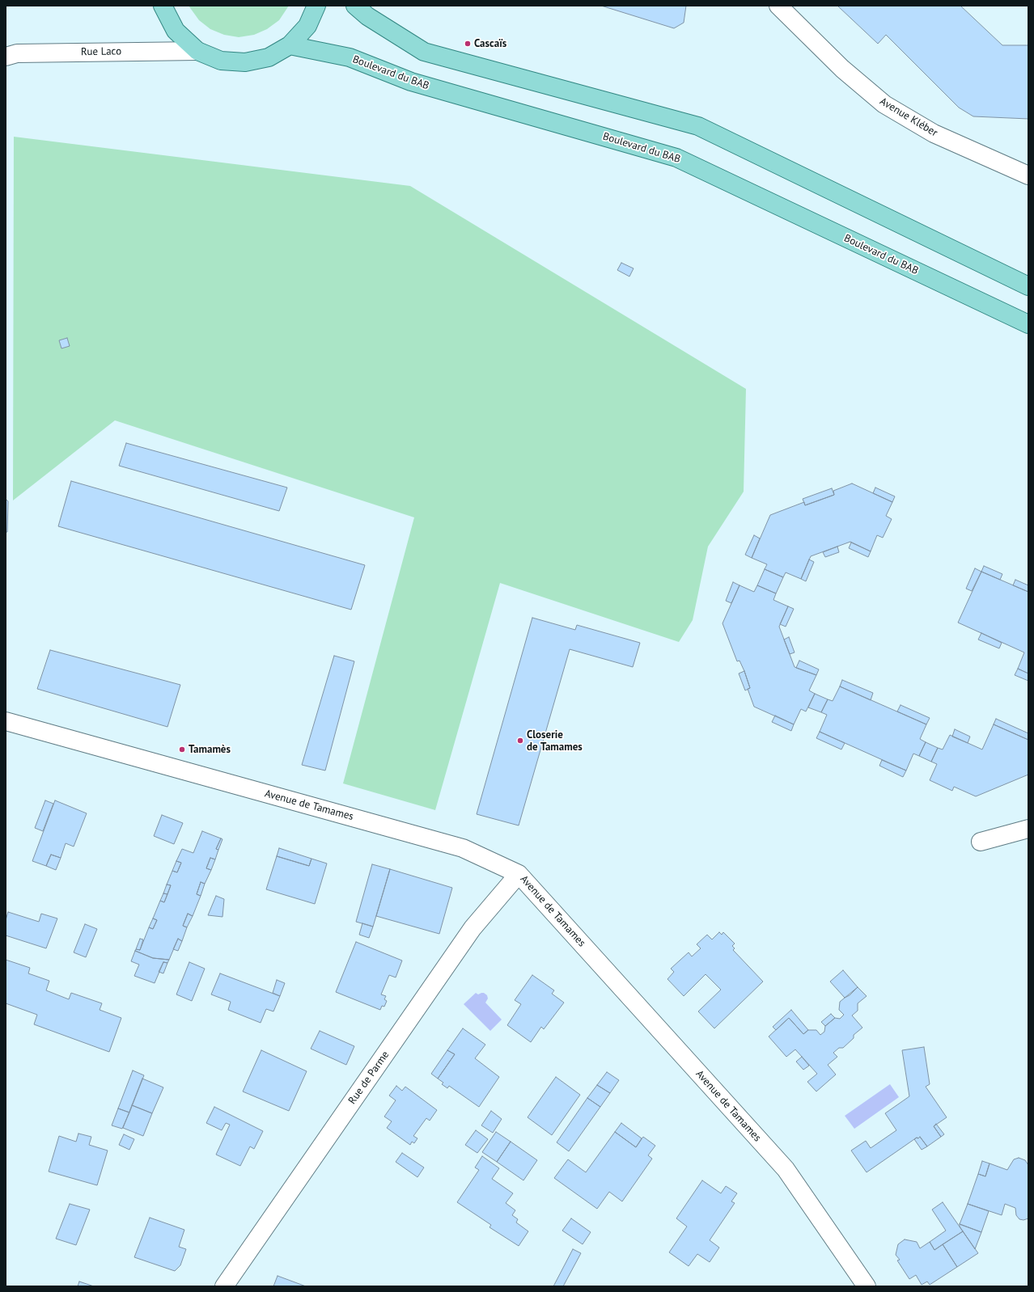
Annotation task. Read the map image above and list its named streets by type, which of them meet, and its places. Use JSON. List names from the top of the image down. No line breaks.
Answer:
{"streets":{"main road":["Boulevard du BAB"],"street":["Rue Laco","Avenue Kléber","Avenue de Tamames","Rue de Parme"]},"crossings":[["Avenue de Tamames","Rue de Parme"]],"places":["Cascaïs","Closerie de Tamames","Tamamès"]}
